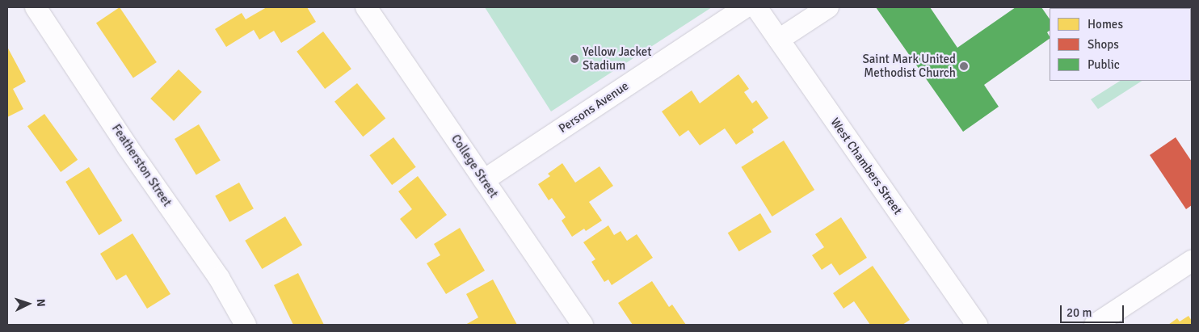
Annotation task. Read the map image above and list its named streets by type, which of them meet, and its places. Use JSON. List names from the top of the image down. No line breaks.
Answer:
{"streets":{"street":["Persons Avenue","Featherston Street","College Street","West Chambers Street"]},"crossings":[["Persons Avenue","College Street"]],"places":["Yellow Jacket Stadium","Saint Mark United Methodist Church"],"legend":["Homes","Shops","Public"],"scale_bar":"20 m","north":"right"}
